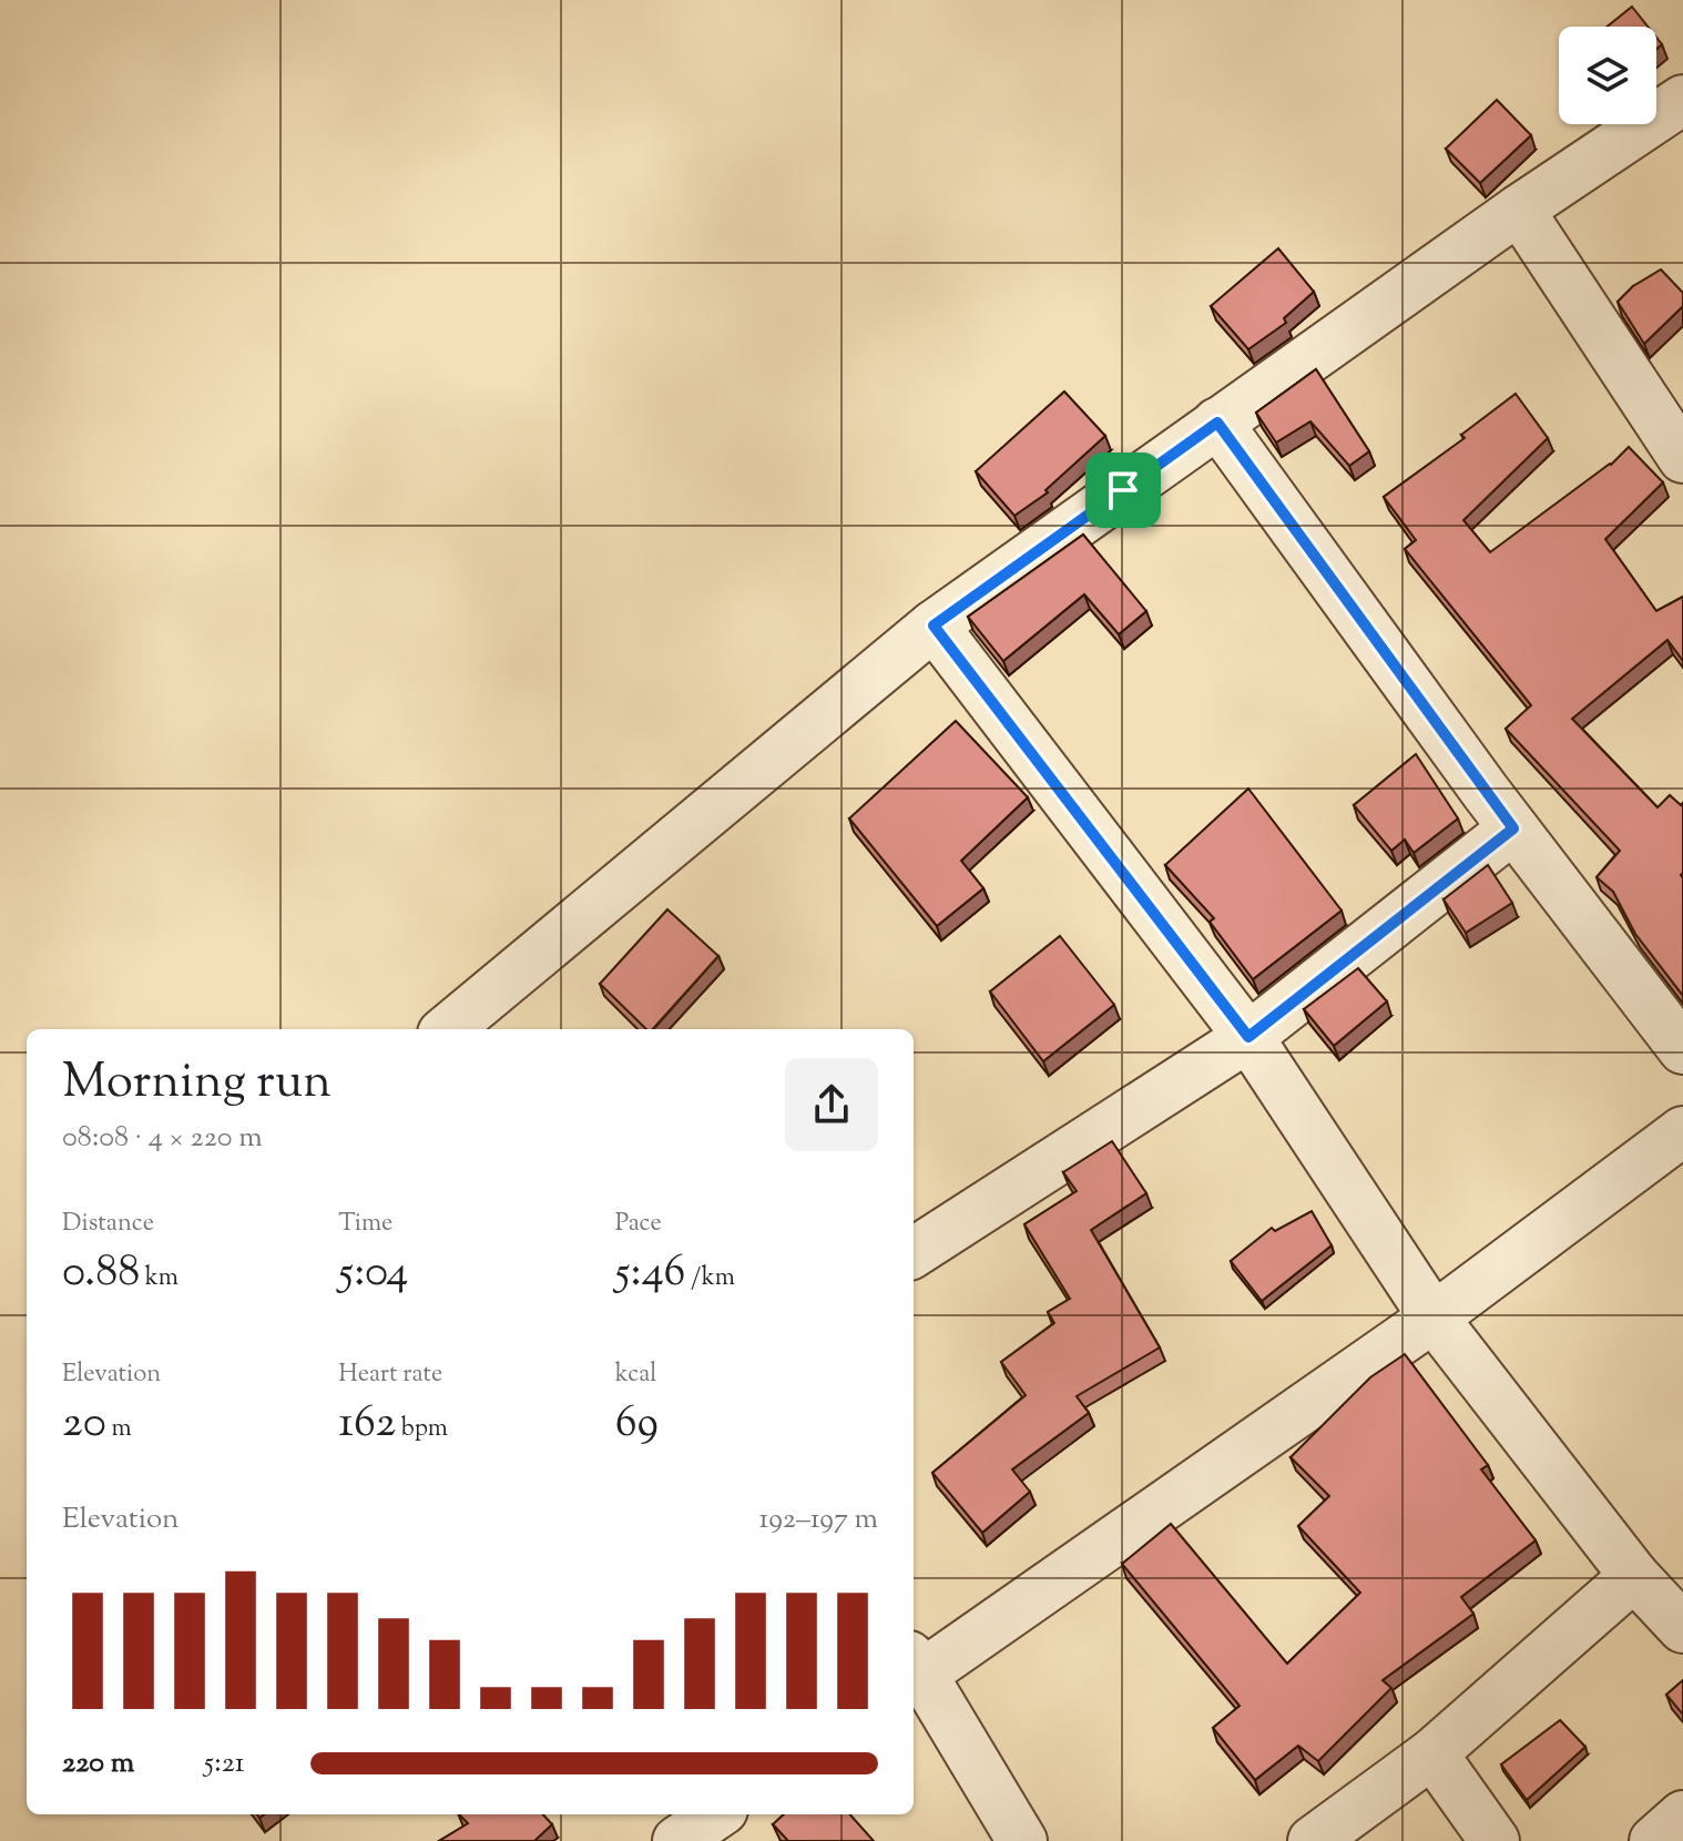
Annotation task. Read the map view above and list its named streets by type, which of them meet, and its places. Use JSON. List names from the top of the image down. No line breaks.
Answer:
{"page":{"heading":["Morning run","08:08 · 4 × 220 m"],"stats":[["Distance","0.88 km"],["Time","5:04"],["Pace","5:46 /km"],["Elevation","20 m"],["Heart rate","162 bpm"],["kcal","69"]],"chart":["Elevation","192–197 m"],"list":[{"name":"220 m","note":"5:21"}]}}
